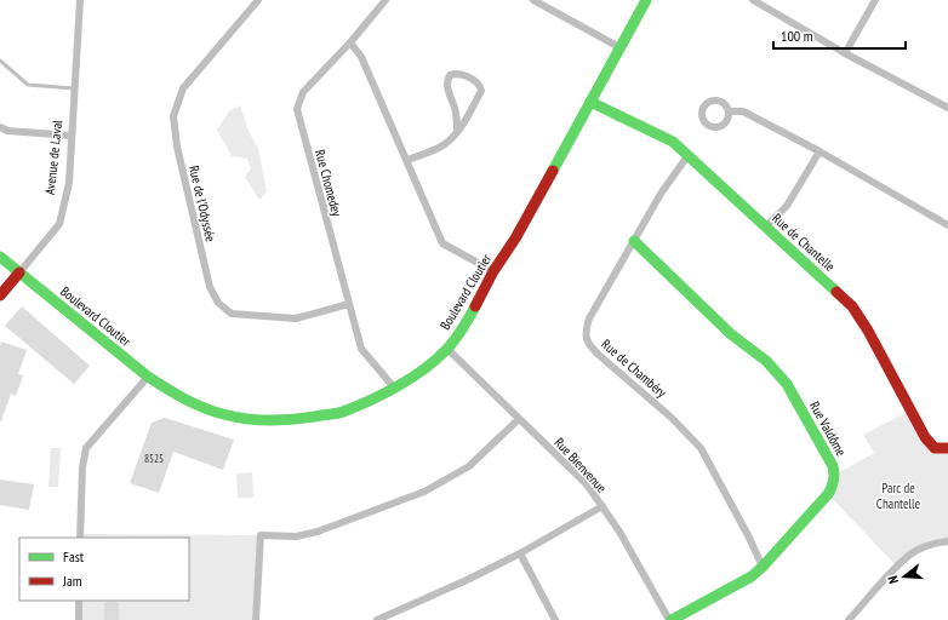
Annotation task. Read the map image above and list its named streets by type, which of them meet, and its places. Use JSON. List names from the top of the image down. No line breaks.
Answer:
{"streets":{"street":["Avenue de Laval","Rue Chomedey","Rue de l'Odyssée","Rue de Chantelle","Boulevard Cloutier","Rue de Chambéry","Rue Valdôme","Rue Bienvenue"]},"crossings":[["Avenue de Laval","Boulevard Cloutier"],["Rue Chomedey","Rue de l'Odyssée"],["Rue Chomedey","Boulevard Cloutier"],["Rue de Chantelle","Boulevard Cloutier"],["Rue de Chantelle","Rue de Chambéry"],["Boulevard Cloutier","Rue Bienvenue"],["Rue de Chambéry","Rue Valdôme"],["Rue Valdôme","Rue Bienvenue"]],"parks":["Parc de Chantelle"],"house_numbers":["8525"],"legend":["Fast","Jam"],"scale_bar":"100 m","north":"left"}
